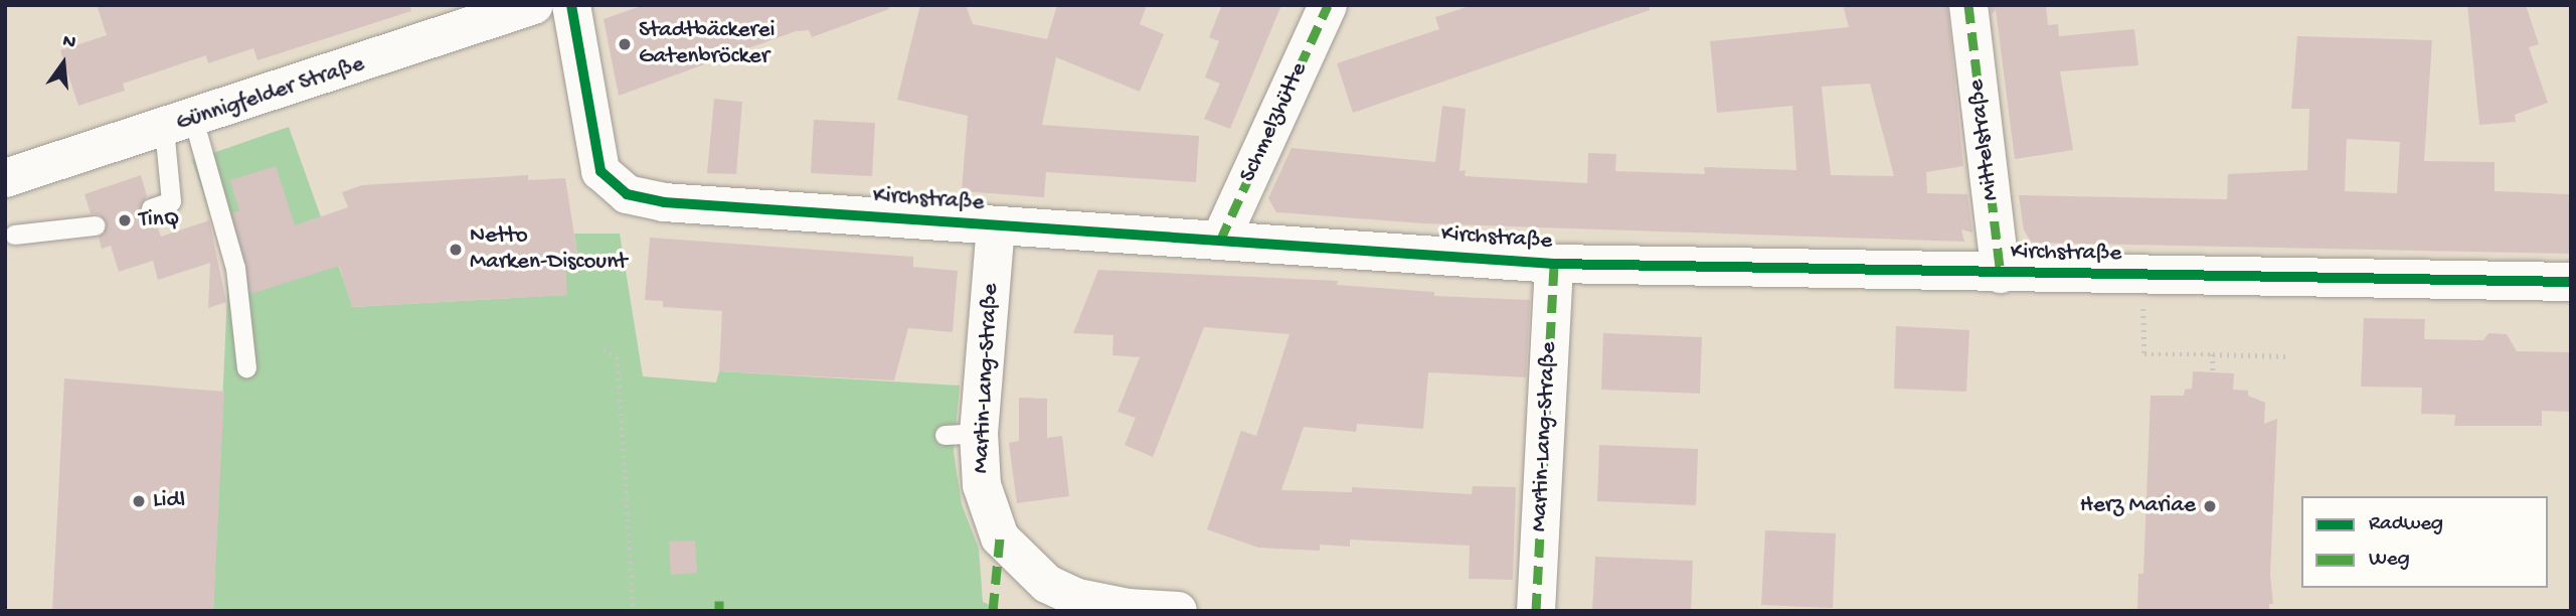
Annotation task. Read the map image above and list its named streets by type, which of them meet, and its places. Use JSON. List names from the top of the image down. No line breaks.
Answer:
{"streets":{"street":["Günnigfelder Straße","Schmelzhütte","Mittelstraße","Kirchstraße","Martin-Lang-Straße"]},"crossings":[["Schmelzhütte","Kirchstraße"],["Mittelstraße","Kirchstraße"],["Kirchstraße","Martin-Lang-Straße"]],"places":["Stadtbäckerei Gatenbröcker","TinQ","Netto Marken-Discount","Lidl","Herz Mariae"],"legend":["Radweg","Weg"],"north":"top"}
